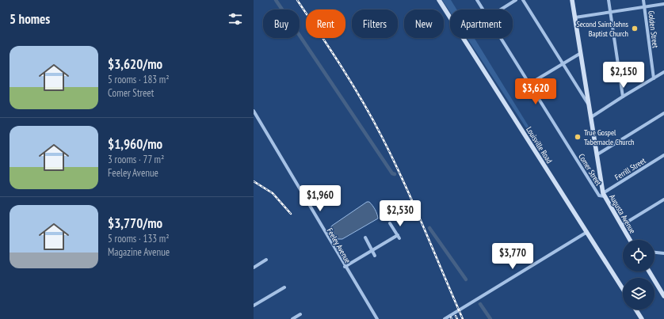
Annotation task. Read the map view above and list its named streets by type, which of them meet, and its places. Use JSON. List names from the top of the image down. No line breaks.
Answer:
{"streets":{"main road":["Louisville Road","Augusta Avenue"],"street":["Golden Street","Ferrill Street","Comer Street","Feeley Avenue"]},"crossings":[["Ferrill Street","Comer Street"],["Ferrill Street","Augusta Avenue"],["Comer Street","Augusta Avenue"]],"places":["Second Saint Johns Baptist Church","True Gospel Tabernacle Church"],"page":{"heading":"5 homes","chip":["Buy","Rent","Filters","New","Apartment"],"list":[{"name":"$3,620/mo","note":"5 rooms · 183 m² · Comer Street"},{"name":"$1,960/mo","note":"3 rooms · 77 m² · Feeley Avenue"},{"name":"$3,770/mo","note":"5 rooms · 133 m² · Magazine Avenue"}],"price":["$2,150","$3,620","$1,960","$2,530","$3,770"]}}
